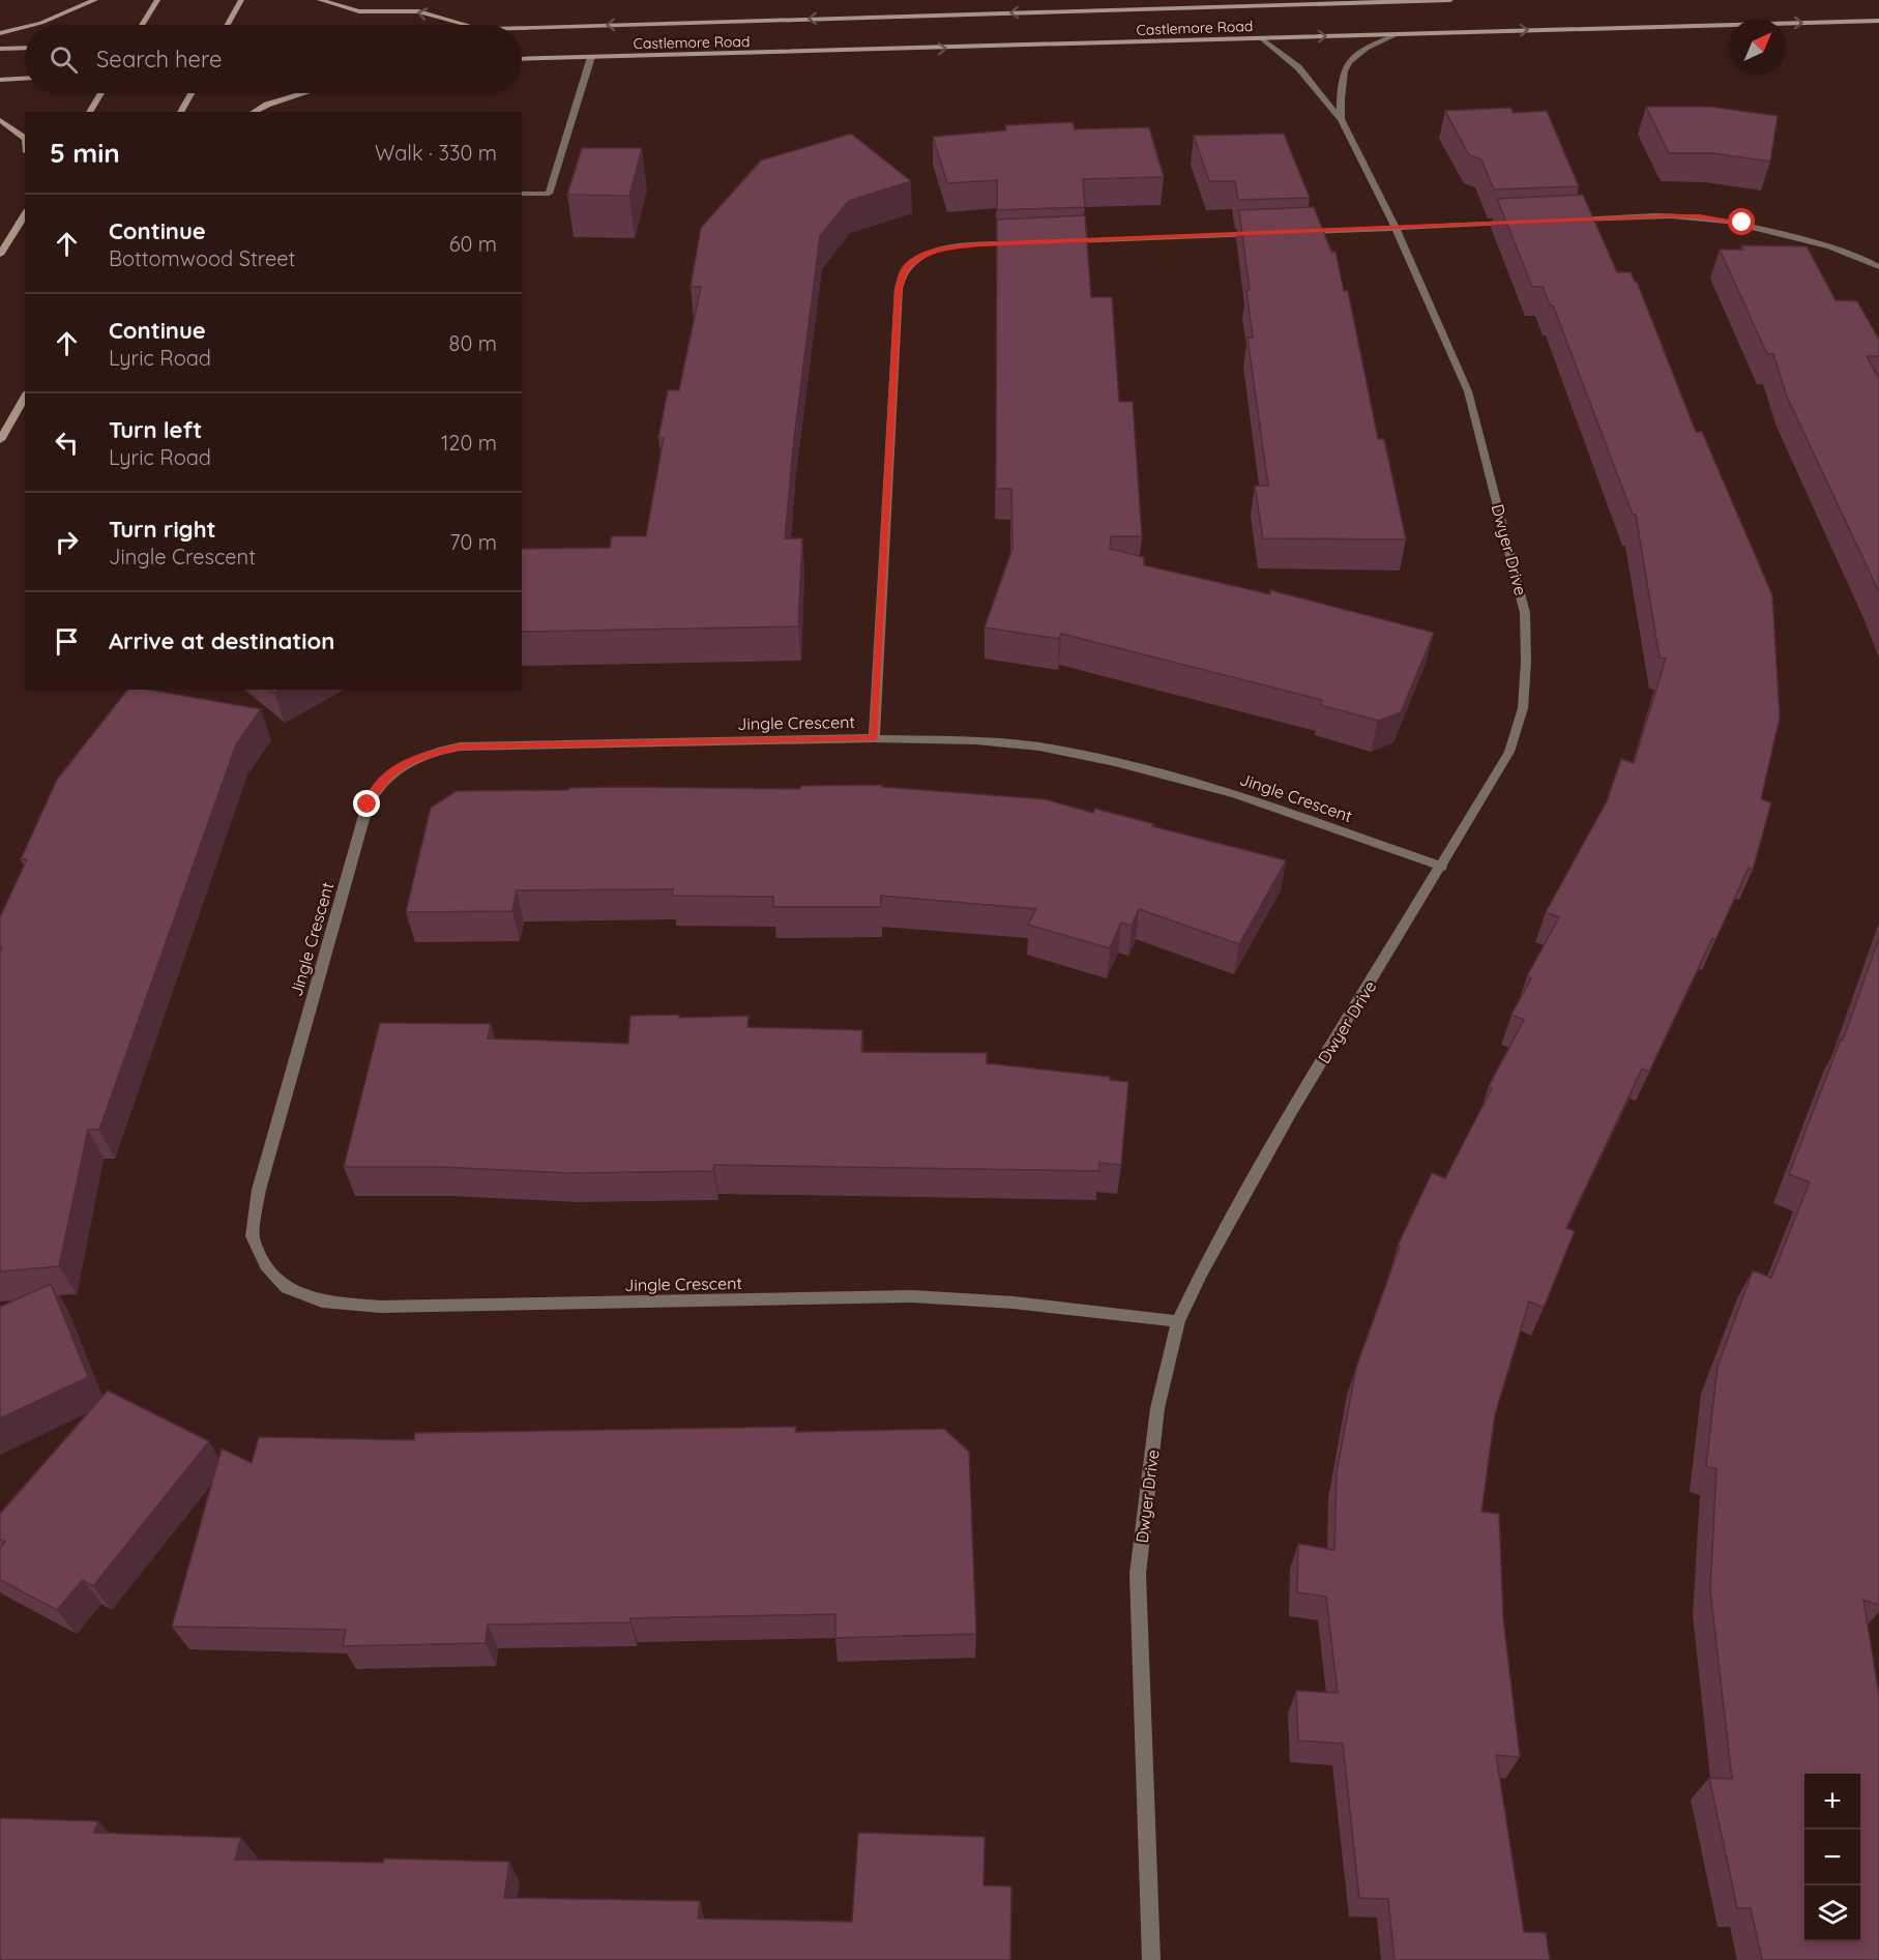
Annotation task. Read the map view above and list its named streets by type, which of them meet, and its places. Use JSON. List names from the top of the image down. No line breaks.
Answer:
{"streets":{"main road":["Castlemore Road"],"street":["Dwyer Drive","Jingle Crescent"]},"crossings":[["Castlemore Road","Dwyer Drive"],["Dwyer Drive","Jingle Crescent"]],"north":"top right","page":{"search":"Search here","heading":["5 min","Walk · 330 m"],"list":[["Continue","Bottomwood Street","60 m"],["Continue","Lyric Road","80 m"],["Turn left","Lyric Road","120 m"],["Turn right","Jingle Crescent","70 m"],"Arrive at destination"],"map_buttons":["+","−"]}}
